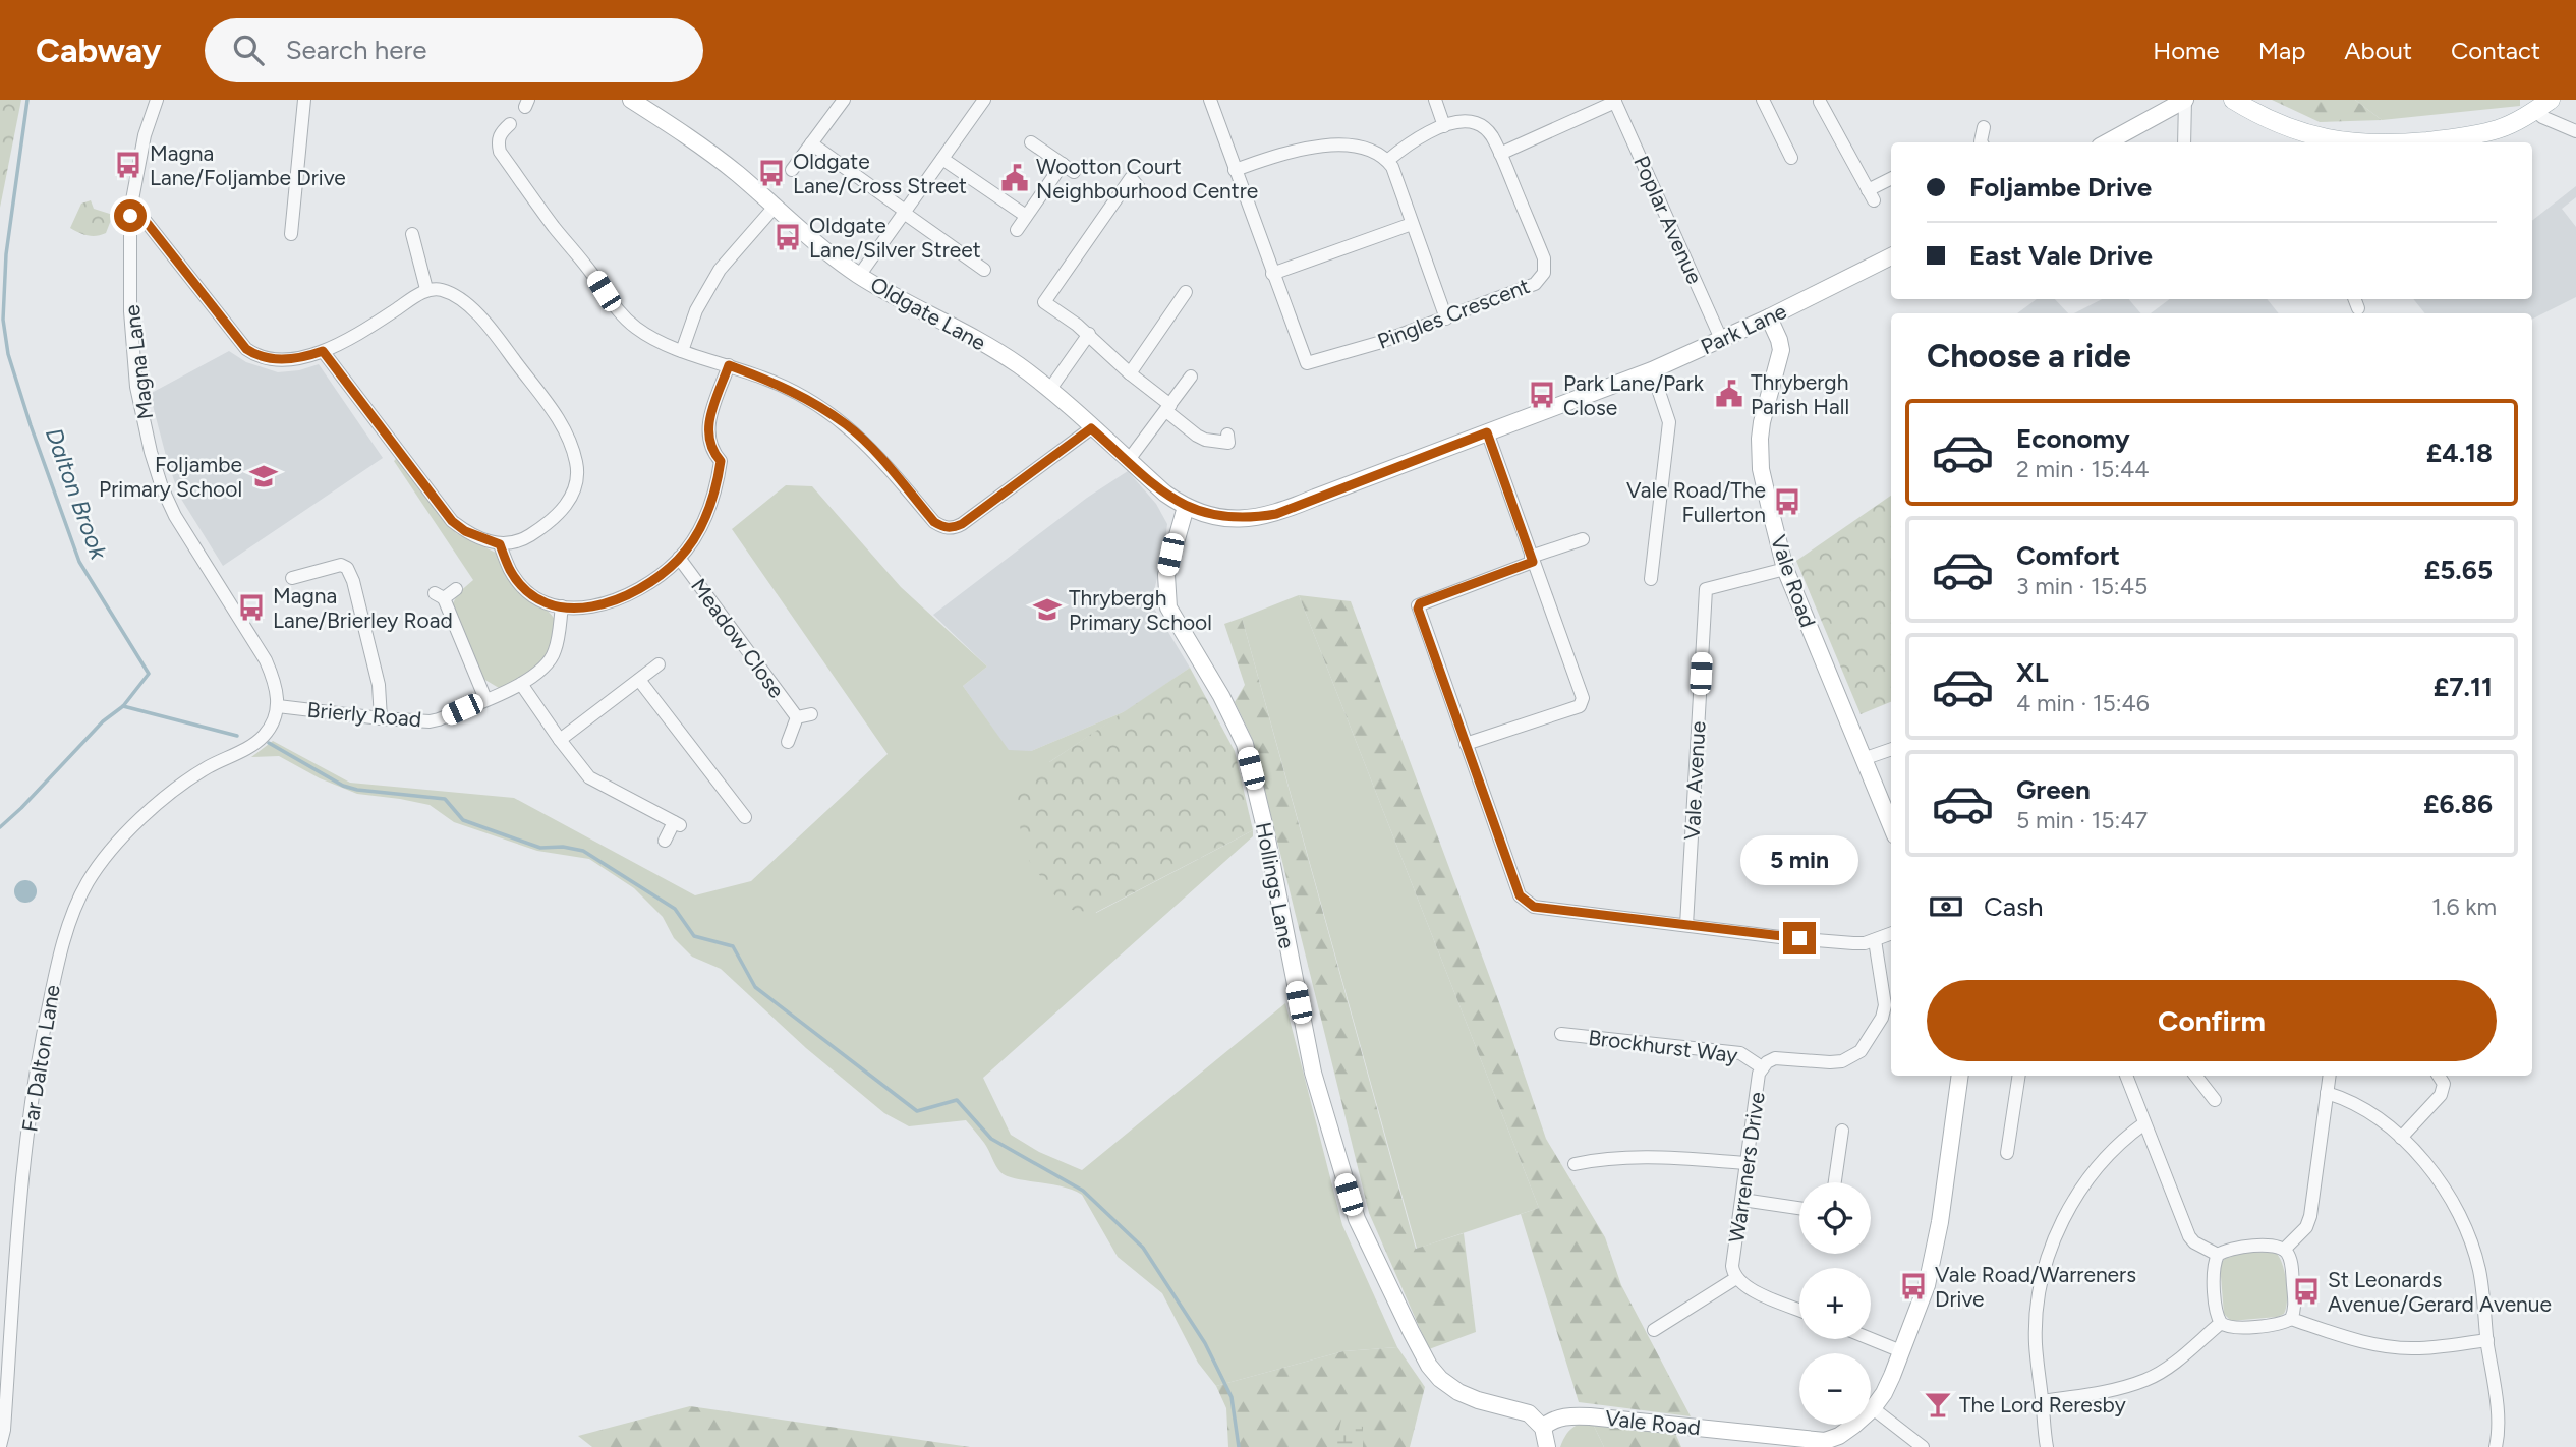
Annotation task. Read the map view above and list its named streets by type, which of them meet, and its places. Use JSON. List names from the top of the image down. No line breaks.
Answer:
{"streets":{"street":["Poplar Avenue","Oldgate Lane","Pingles Crescent","Park Lane","Magna Lane","Vale Road","Meadow Close","Brierly Road","Vale Avenue","Hollings Lane","Brockhurst Way","Far Dalton Lane","Warreners Drive"]},"crossings":[["Poplar Avenue","Park Lane"],["Oldgate Lane","Park Lane"],["Oldgate Lane","Hollings Lane"],["Park Lane","Vale Road"],["Park Lane","Hollings Lane"],["Magna Lane","Brierly Road"],["Magna Lane","Far Dalton Lane"],["Vale Road","Vale Avenue"],["Vale Road","Hollings Lane"],["Brierly Road","Far Dalton Lane"],["Brockhurst Way","Warreners Drive"]],"water":["Dalton Brook"],"places":{"bus stop":["Magna Lane/Foljambe Drive","Oldgate Lane/Cross Street","Oldgate Lane/Silver Street","Park Lane/Park Close","Vale Road/The Fullerton","Magna Lane/Brierley Road","Vale Road/Warreners Drive","St Leonards Avenue/Gerard Avenue"],"public building":["Wootton Court Neighbourhood Centre","Thrybergh Parish Hall"],"school or university":["Foljambe Primary School","Thrybergh Primary School"],"bar":["The Lord Reresby"]},"page":{"header":"Cabway","search":"Search here","nav":["Home","Map","About","Contact"],"banner":["Foljambe Drive","East Vale Drive"],"heading":"Choose a ride","list":[{"name":"Economy","note":"2 min · 15:44","value":"£4.18"},{"name":"Comfort","note":"3 min · 15:45","value":"£5.65"},{"name":"XL","note":"4 min · 15:46","value":"£7.11"},{"name":"Green","note":"5 min · 15:47","value":"£6.86"}],"bubble":"5 min","pay":["Cash","1.6 km"],"buttons":"Confirm","map_buttons":["+","−"]}}
